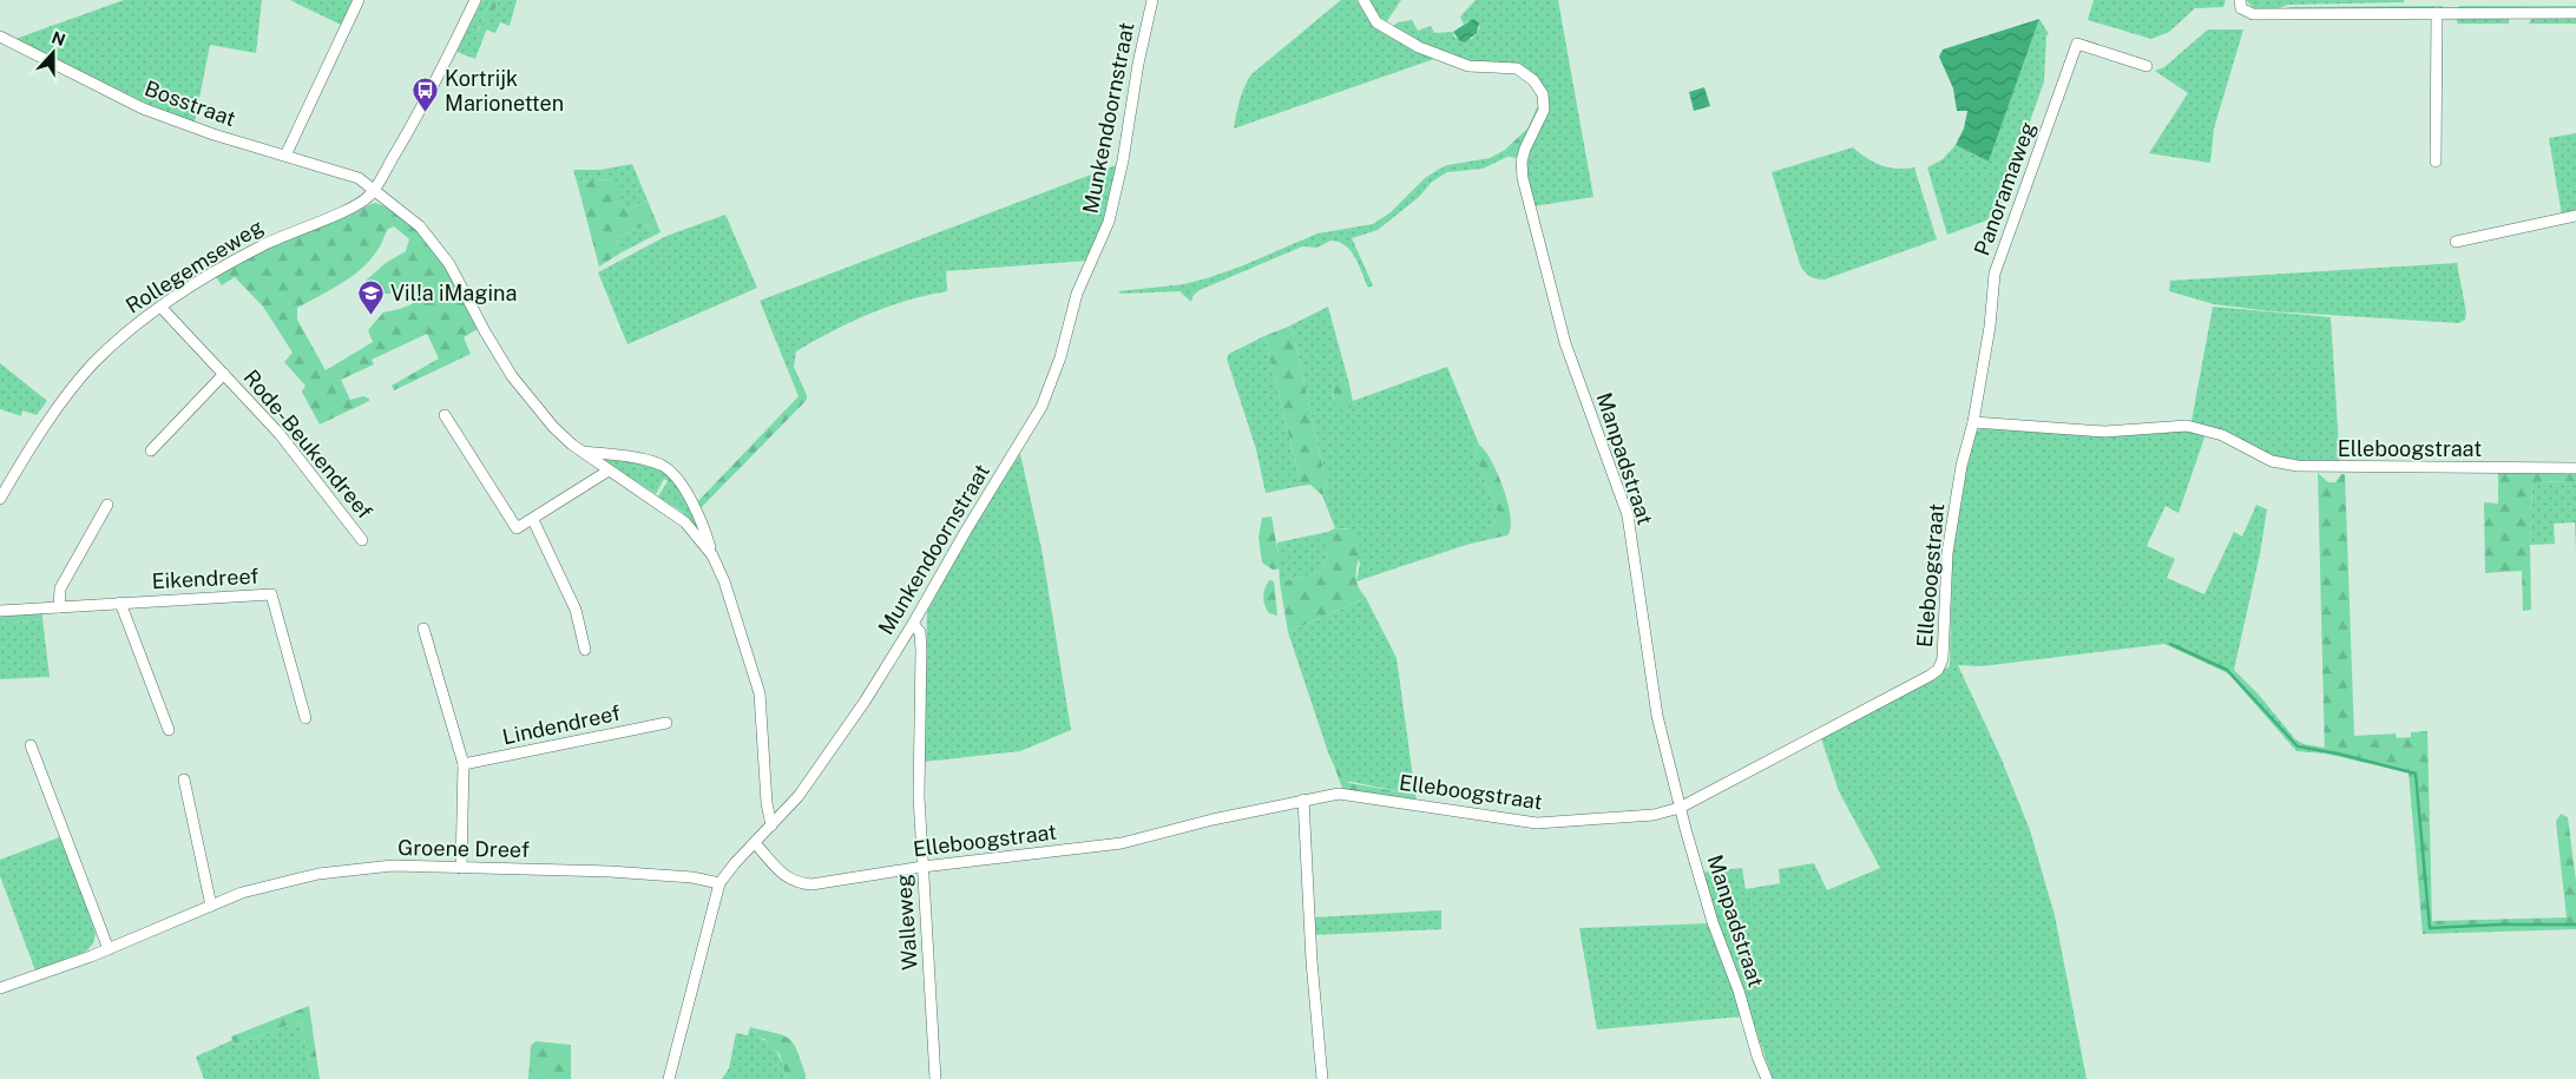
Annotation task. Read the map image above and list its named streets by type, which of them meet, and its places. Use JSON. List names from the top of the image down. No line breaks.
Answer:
{"streets":{"street":["Bosstraat","Munkendoornstraat","Panoramaweg","Rollegemseweg","Rode-Beukendreef","Elleboogstraat","Manpadstraat","Eikendreef","Lindendreef","Groene Dreef","Walleweg"]},"crossings":[["Bosstraat","Rollegemseweg"],["Munkendoornstraat","Elleboogstraat"],["Munkendoornstraat","Groene Dreef"],["Munkendoornstraat","Walleweg"],["Panoramaweg","Elleboogstraat"],["Rollegemseweg","Rode-Beukendreef"],["Elleboogstraat","Manpadstraat"],["Elleboogstraat","Walleweg"]],"places":{"bus stop":["Kortrijk Marionetten"],"school or university":["Vil!a iMagina"]},"north":"top"}
